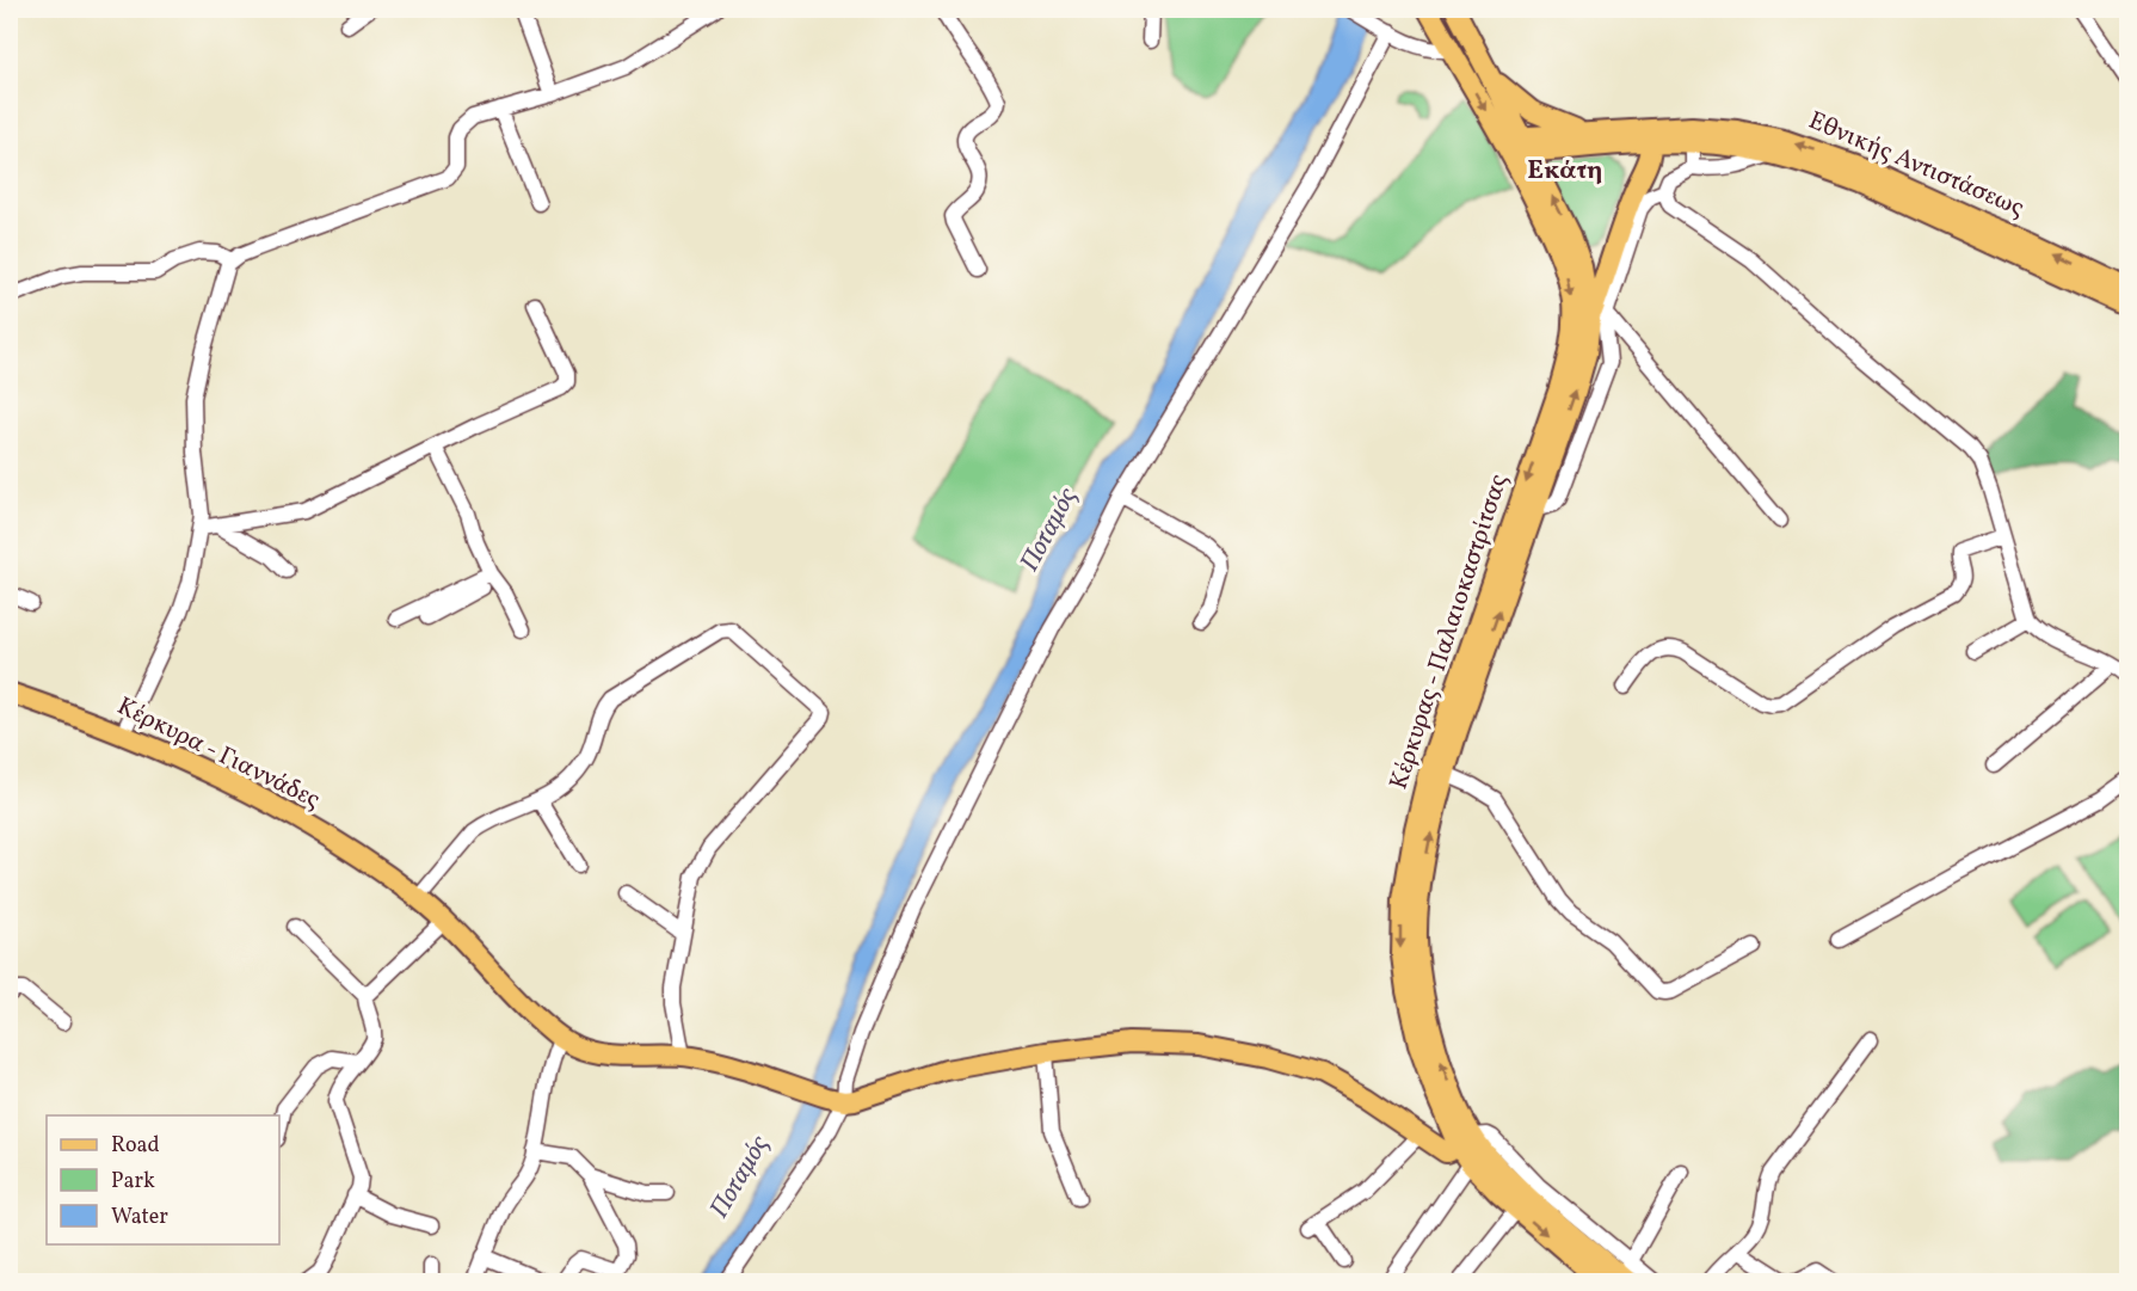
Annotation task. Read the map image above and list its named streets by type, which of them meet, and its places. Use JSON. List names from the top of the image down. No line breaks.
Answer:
{"streets":{"main road":["Εθνικής Αντιστάσεως","Κέρκυρας - Παλαιοκαστρίτσας","Κέρκυρα - Γιαννάδες"]},"crossings":[["Εθνικής Αντιστάσεως","Κέρκυρας - Παλαιοκαστρίτσας"]],"districts":["Εκάτη"],"water":["Ποταμός"],"legend":["Road","Park","Water"]}
